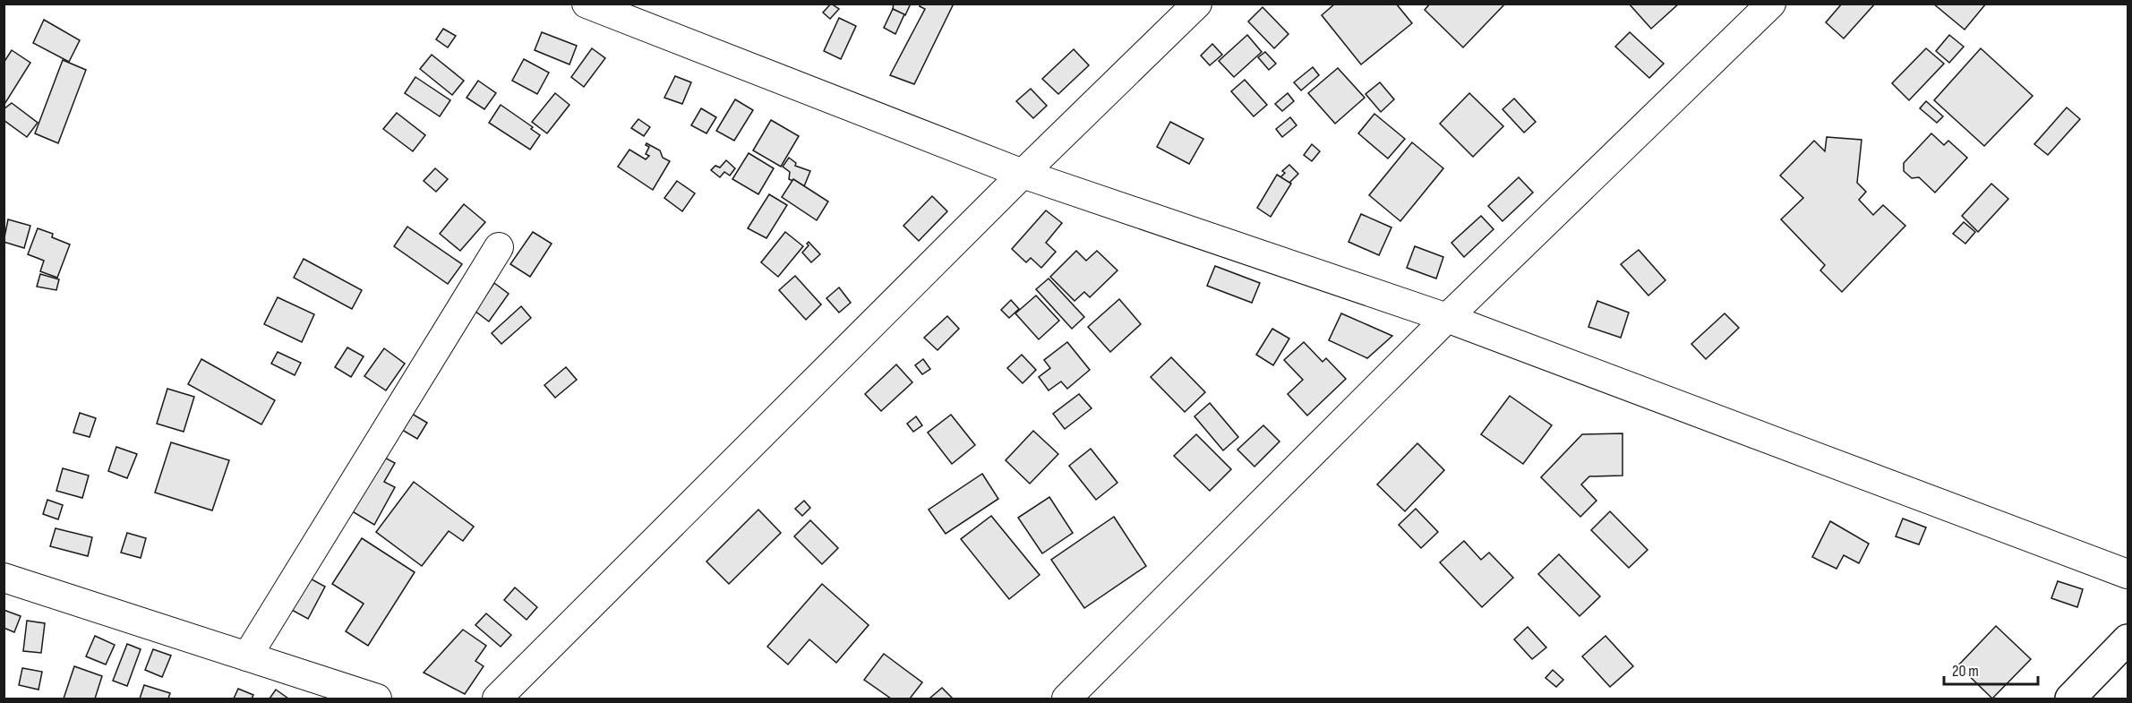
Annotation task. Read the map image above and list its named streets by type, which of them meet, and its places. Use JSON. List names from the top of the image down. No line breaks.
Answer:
{"scale_bar":"20 m"}
